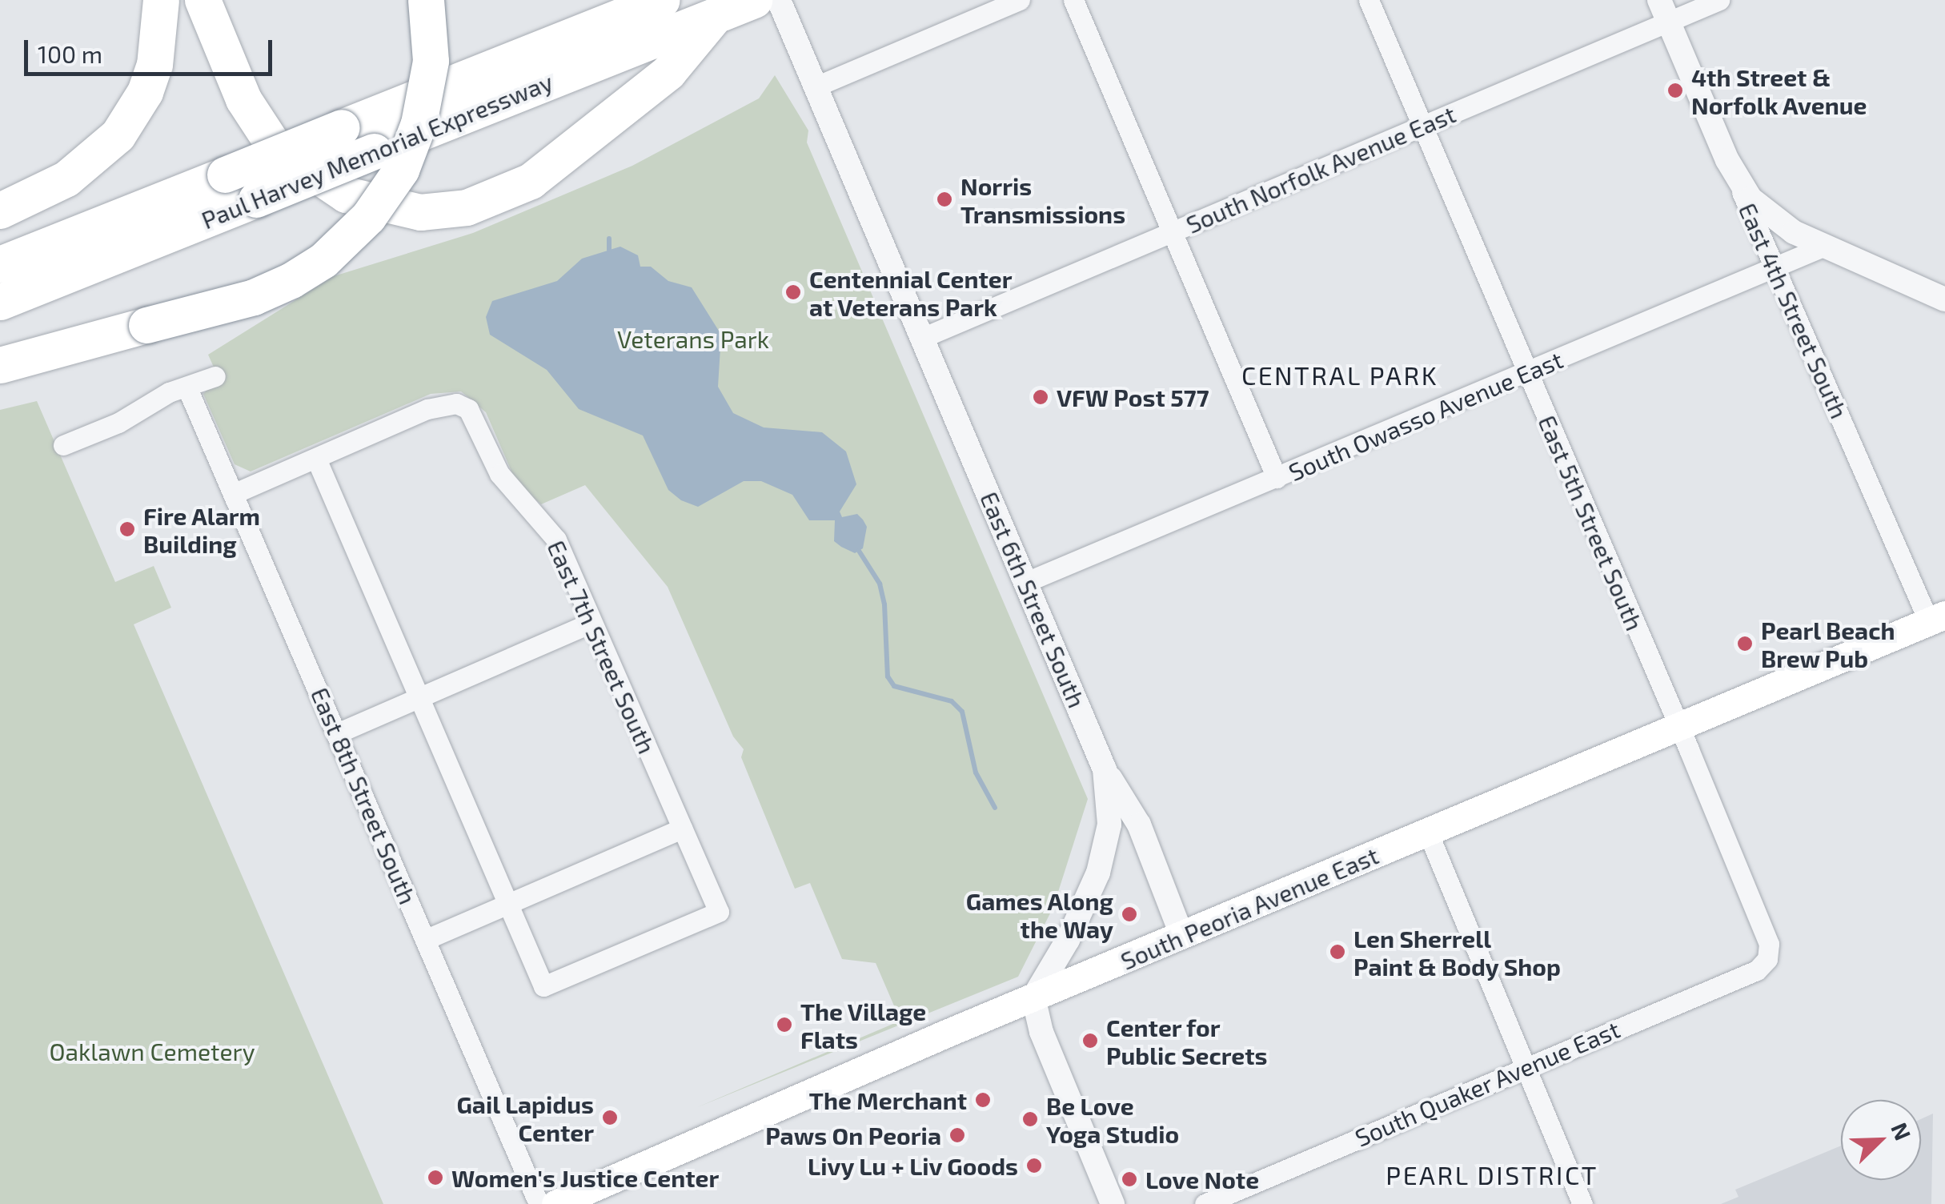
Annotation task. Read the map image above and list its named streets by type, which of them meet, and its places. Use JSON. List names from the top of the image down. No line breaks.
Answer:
{"streets":{"highway":["Paul Harvey Memorial Expressway"],"main road":["South Peoria Avenue East"],"street":["South Norfolk Avenue East","East 4th Street South","South Owasso Avenue East","East 5th Street South","East 6th Street South","East 7th Street South","East 8th Street South","South Quaker Avenue East"]},"crossings":[["South Norfolk Avenue East","East 4th Street South"],["South Norfolk Avenue East","East 5th Street South"],["South Norfolk Avenue East","East 6th Street South"],["East 4th Street South","South Owasso Avenue East"],["East 4th Street South","South Peoria Avenue East"],["South Owasso Avenue East","East 5th Street South"],["South Owasso Avenue East","East 6th Street South"],["East 5th Street South","South Peoria Avenue East"],["East 5th Street South","South Quaker Avenue East"],["East 6th Street South","South Peoria Avenue East"]],"districts":["CENTRAL PARK","PEARL DISTRICT"],"parks":["Veterans Park","Oaklawn Cemetery"],"places":["4th Street & Norfolk Avenue","Norris Transmissions","Centennial Center at Veterans Park","VFW Post 577","Fire Alarm Building","Pearl Beach Brew Pub","Games Along the Way","Len Sherrell Paint & Body Shop","The Village Flats","Center for Public Secrets","The Merchant","Gail Lapidus Center","Be Love Yoga Studio","Paws On Peoria","Livy Lu + Liv Goods","Women's Justice Center","Love Note"],"scale_bar":"100 m","north":"top right"}
